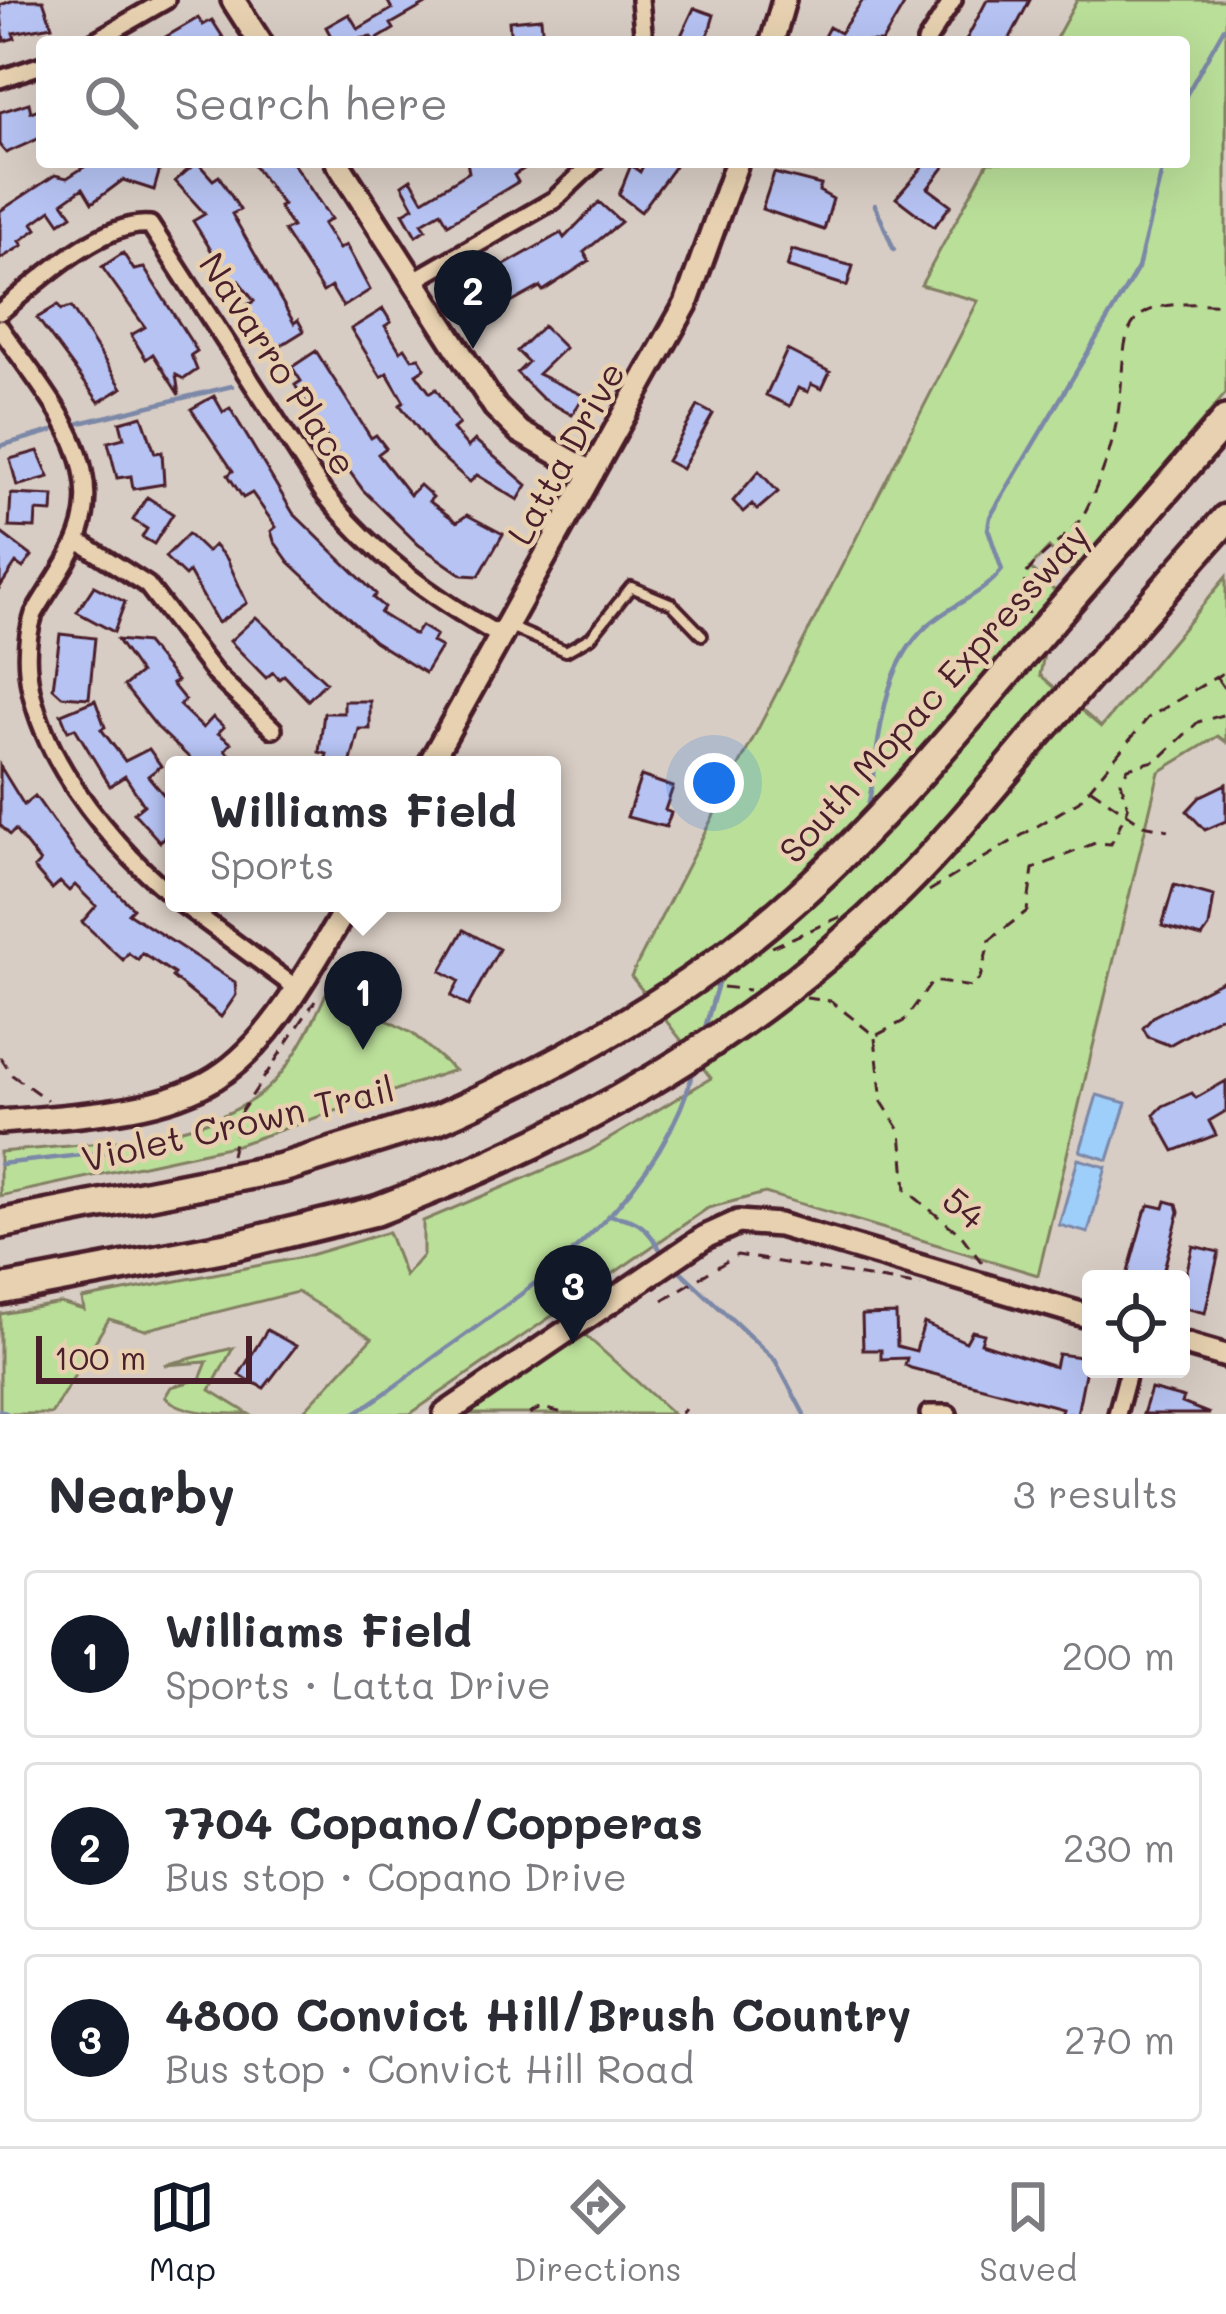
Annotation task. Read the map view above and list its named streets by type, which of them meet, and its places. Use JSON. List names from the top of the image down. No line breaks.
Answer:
{"streets":{"highway":["South Mopac Expressway"],"street":["Navarro Place","Latta Drive"],"path":["54"]},"crossings":[["Navarro Place","Latta Drive"]],"scale_bar":"100 m","page":{"search":"Search here","pins":["2","1","3"],"popup":["Williams Field","Sports"],"scale":"100 m","heading":["Nearby","3 results"],"list":[{"mark":"1","name":"Williams Field","note":"Sports · Latta Drive","value":"200 m"},{"mark":"2","name":"7704 Copano/Copperas","note":"Bus stop · Copano Drive","value":"230 m"},{"mark":"3","name":"4800 Convict Hill/Brush Country","note":"Bus stop · Convict Hill Road","value":"270 m"}],"nav":["Map","Directions","Saved"]}}
